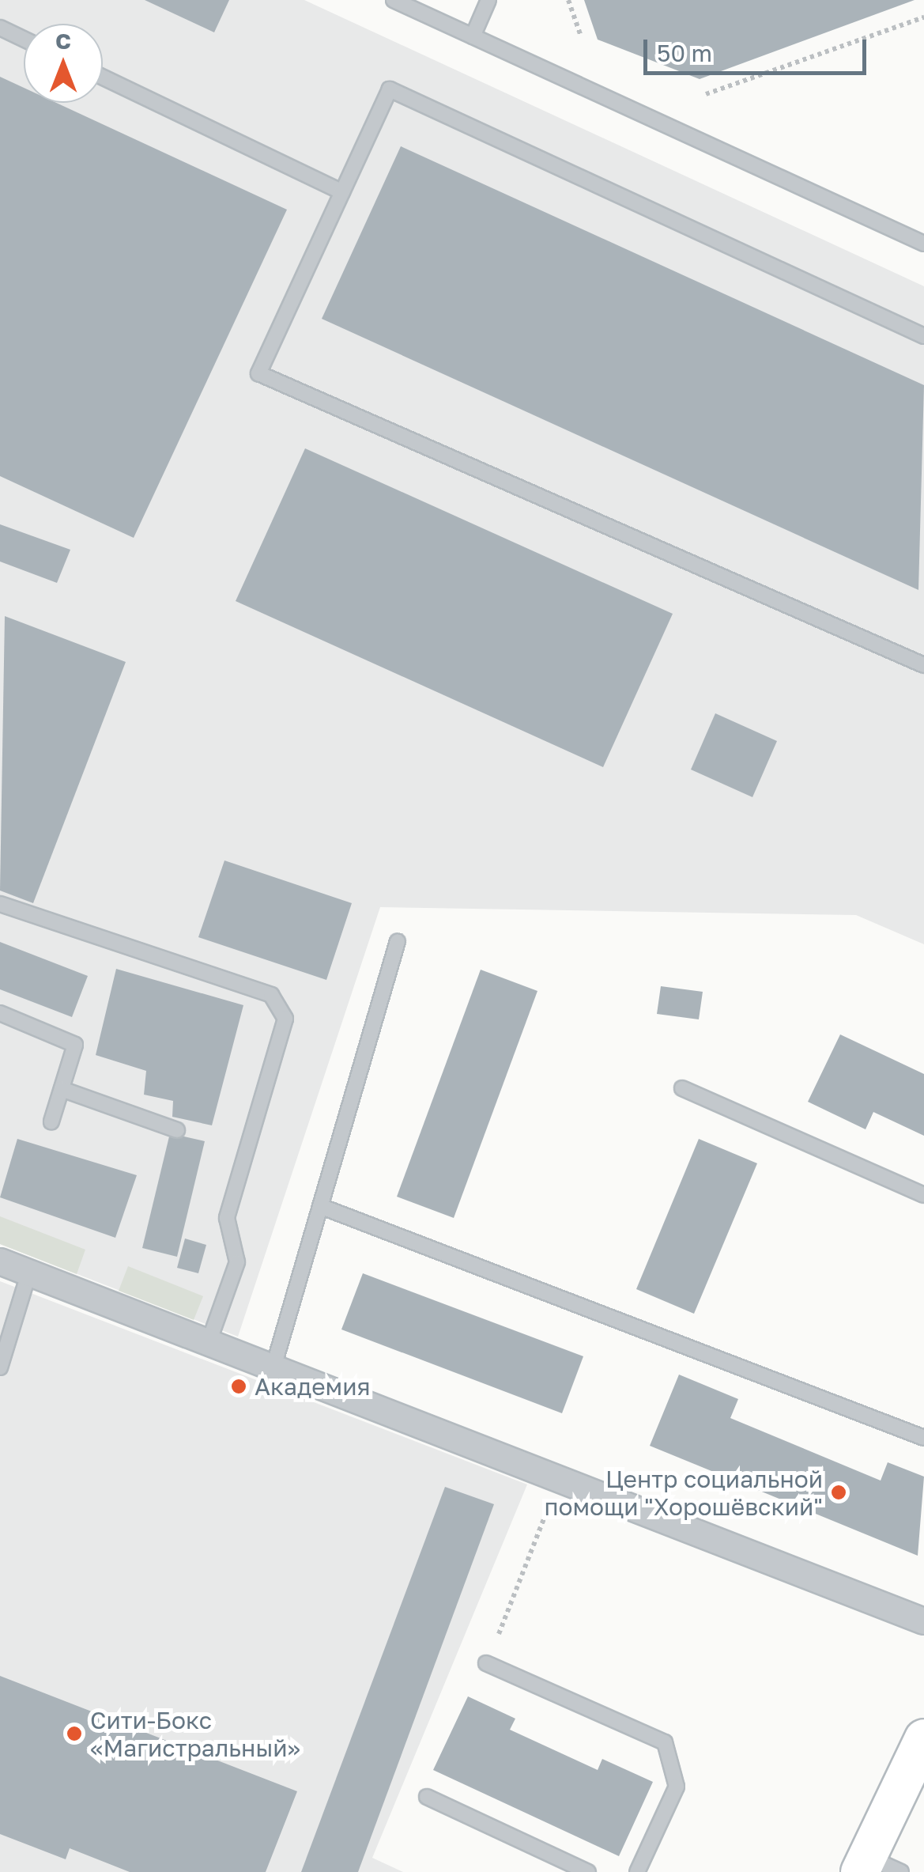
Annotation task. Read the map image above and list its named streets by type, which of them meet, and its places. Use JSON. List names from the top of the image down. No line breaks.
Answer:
{"places":["Академия","Центр социальной помощи \"Хорошёвский\"","Сити-Бокс «Магистральный»"],"scale_bar":"50 m","north":"top"}
